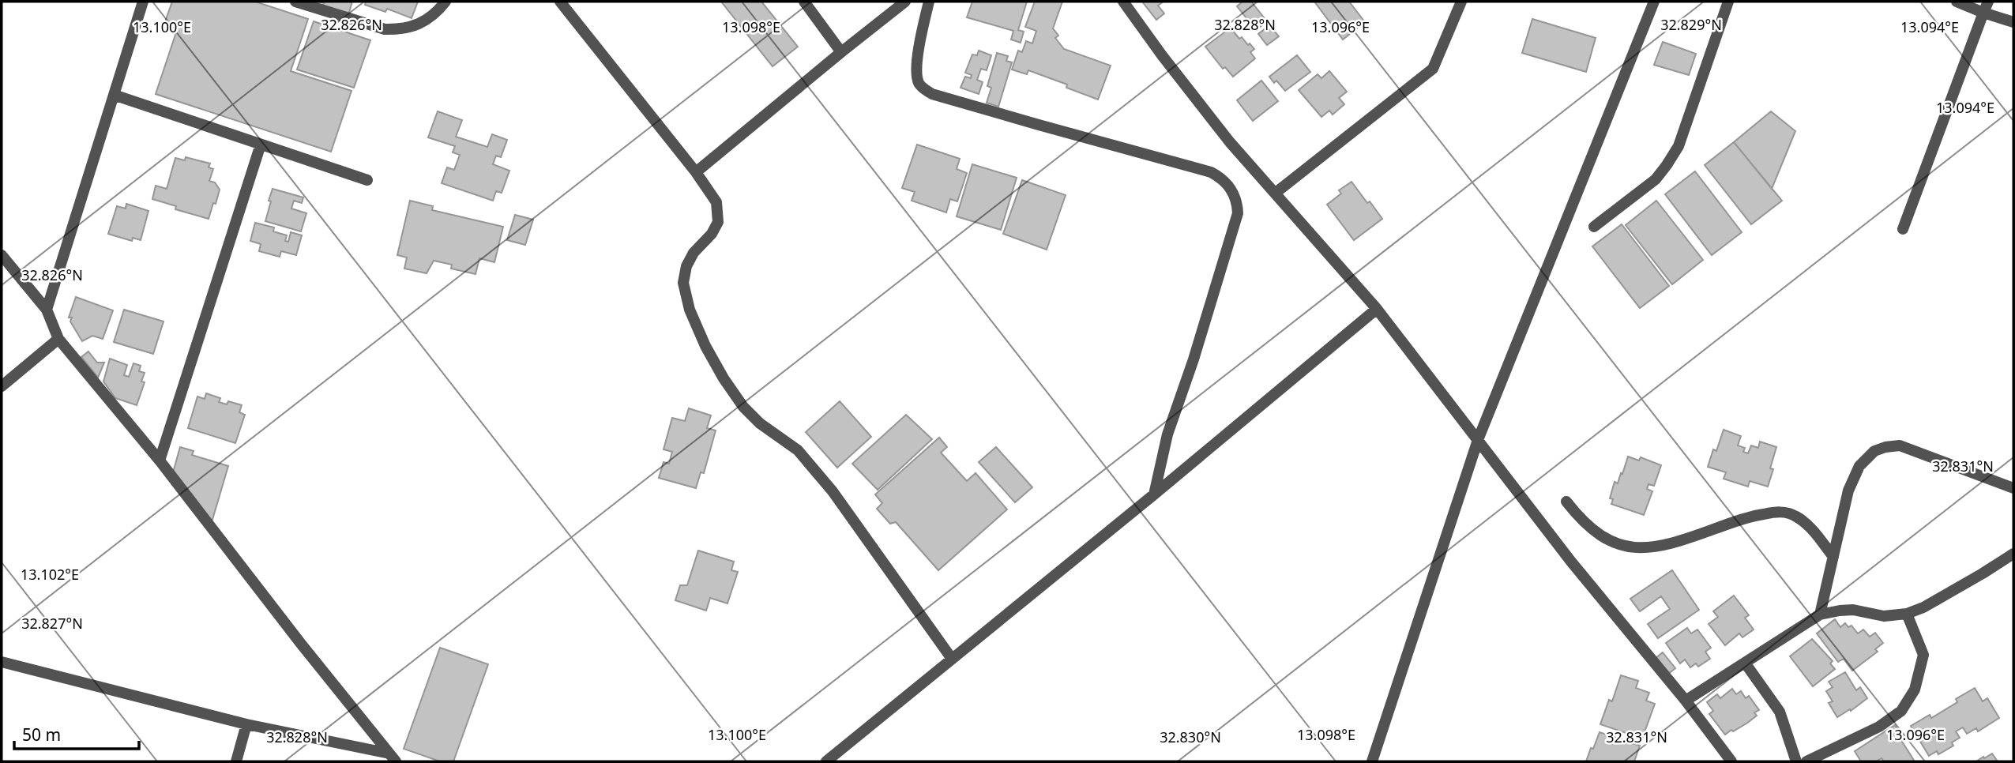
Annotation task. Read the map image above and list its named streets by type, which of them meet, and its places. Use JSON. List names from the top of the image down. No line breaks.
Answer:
{"scale_bar":"50 m","coordinates":["32.826°N","32.828°N","32.829°N","13.094°E","13.100°E","13.096°E","13.098°E","32.831°N","13.102°E","32.827°N","32.830°N"]}
